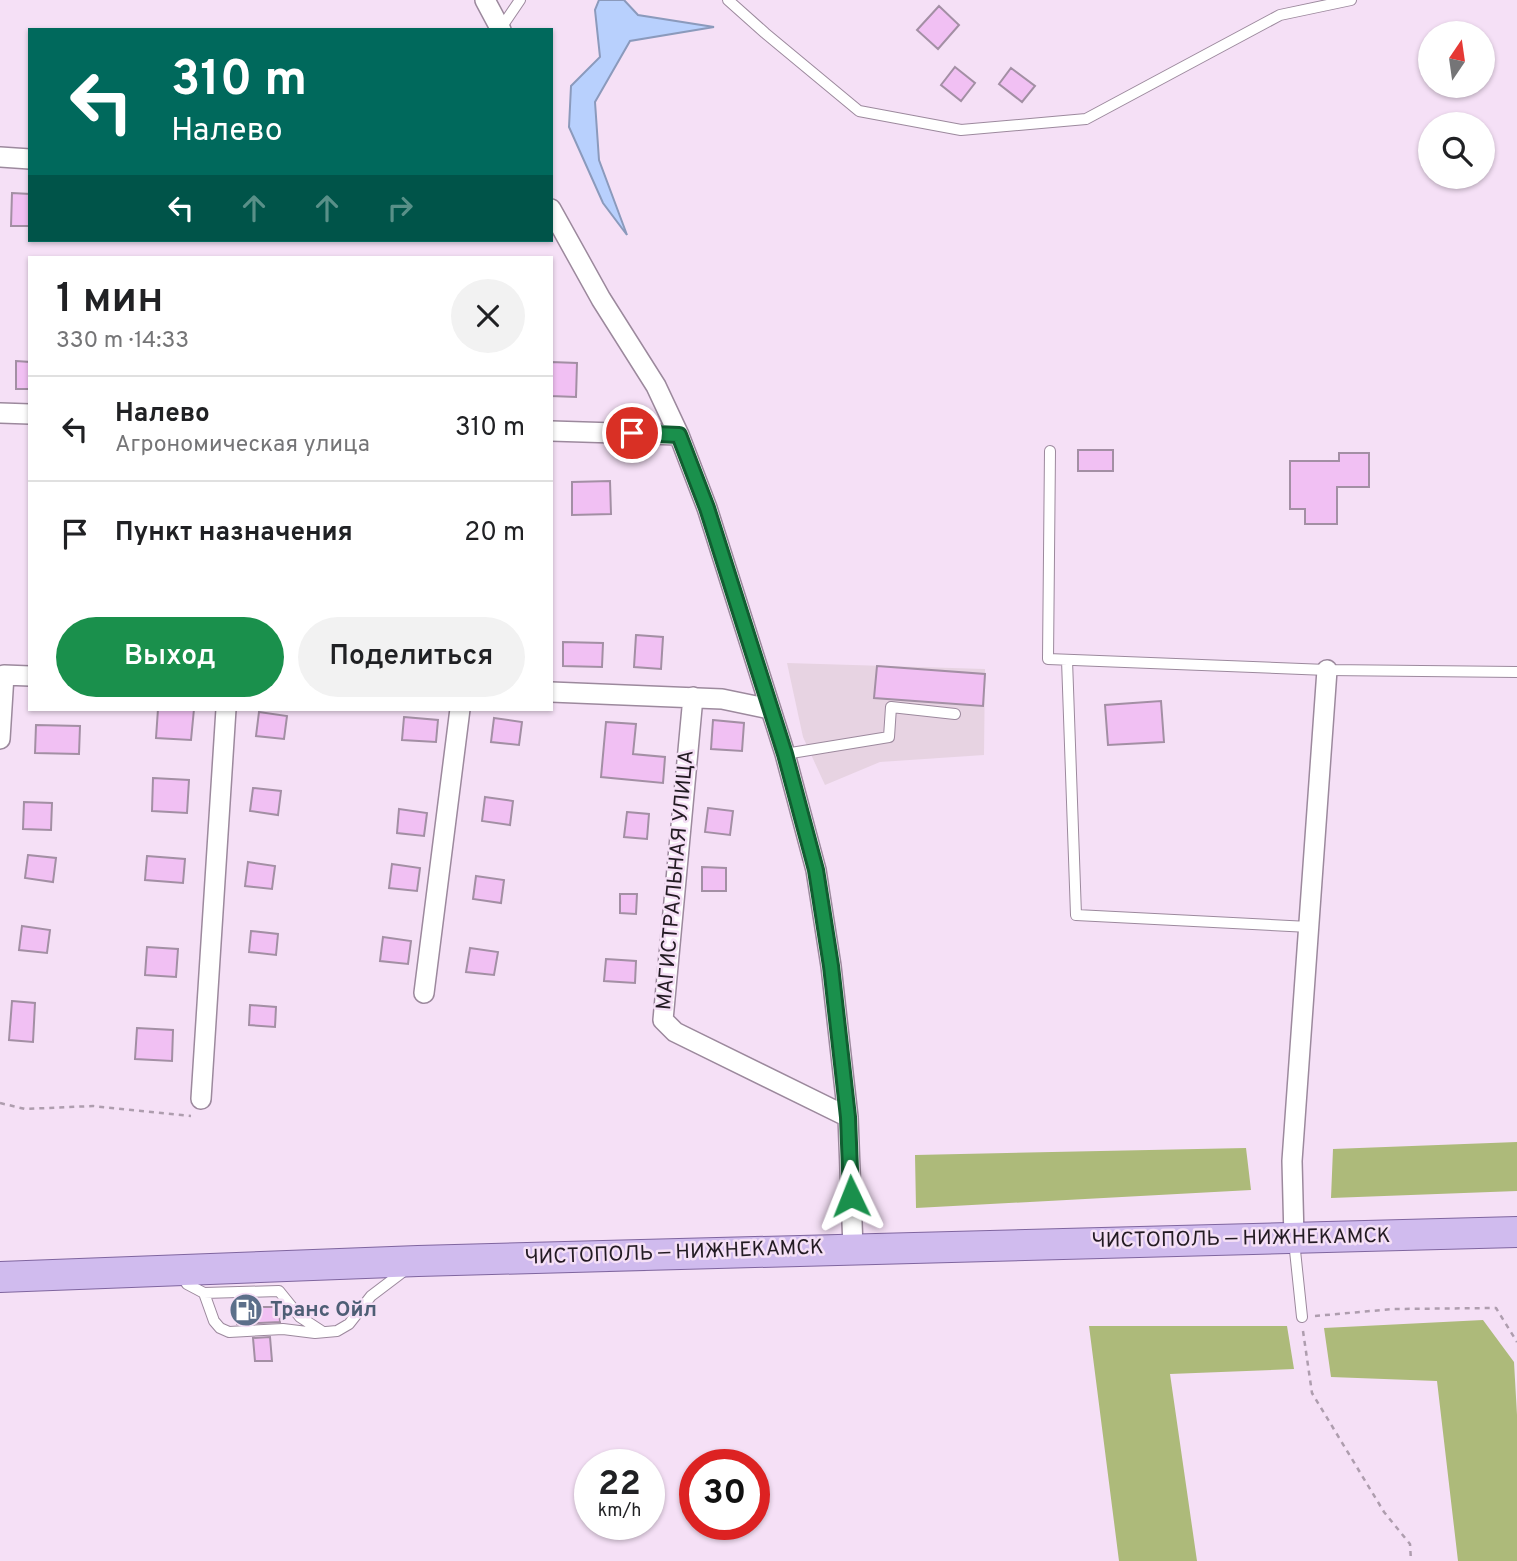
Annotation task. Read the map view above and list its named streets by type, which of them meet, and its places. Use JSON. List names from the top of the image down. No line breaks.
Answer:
{"streets":{"main road":["ЧИСТОПОЛЬ — НИЖНЕКАМСК"],"street":["МАГИСТРАЛЬНАЯ УЛИЦА"]},"places":{"fuel station":["Транс Ойл"]},"north":"top","page":{"turn":["310 m","Налево"],"heading":["1 мин","330 m · 14:33"],"list":[{"name":"Налево","note":"Агрономическая улица","value":"310 m"},{"name":"Пункт назначения","value":"20 m"}],"buttons":["Выход","Поделиться"],"speed":"22 km/h","limit":"30"}}
